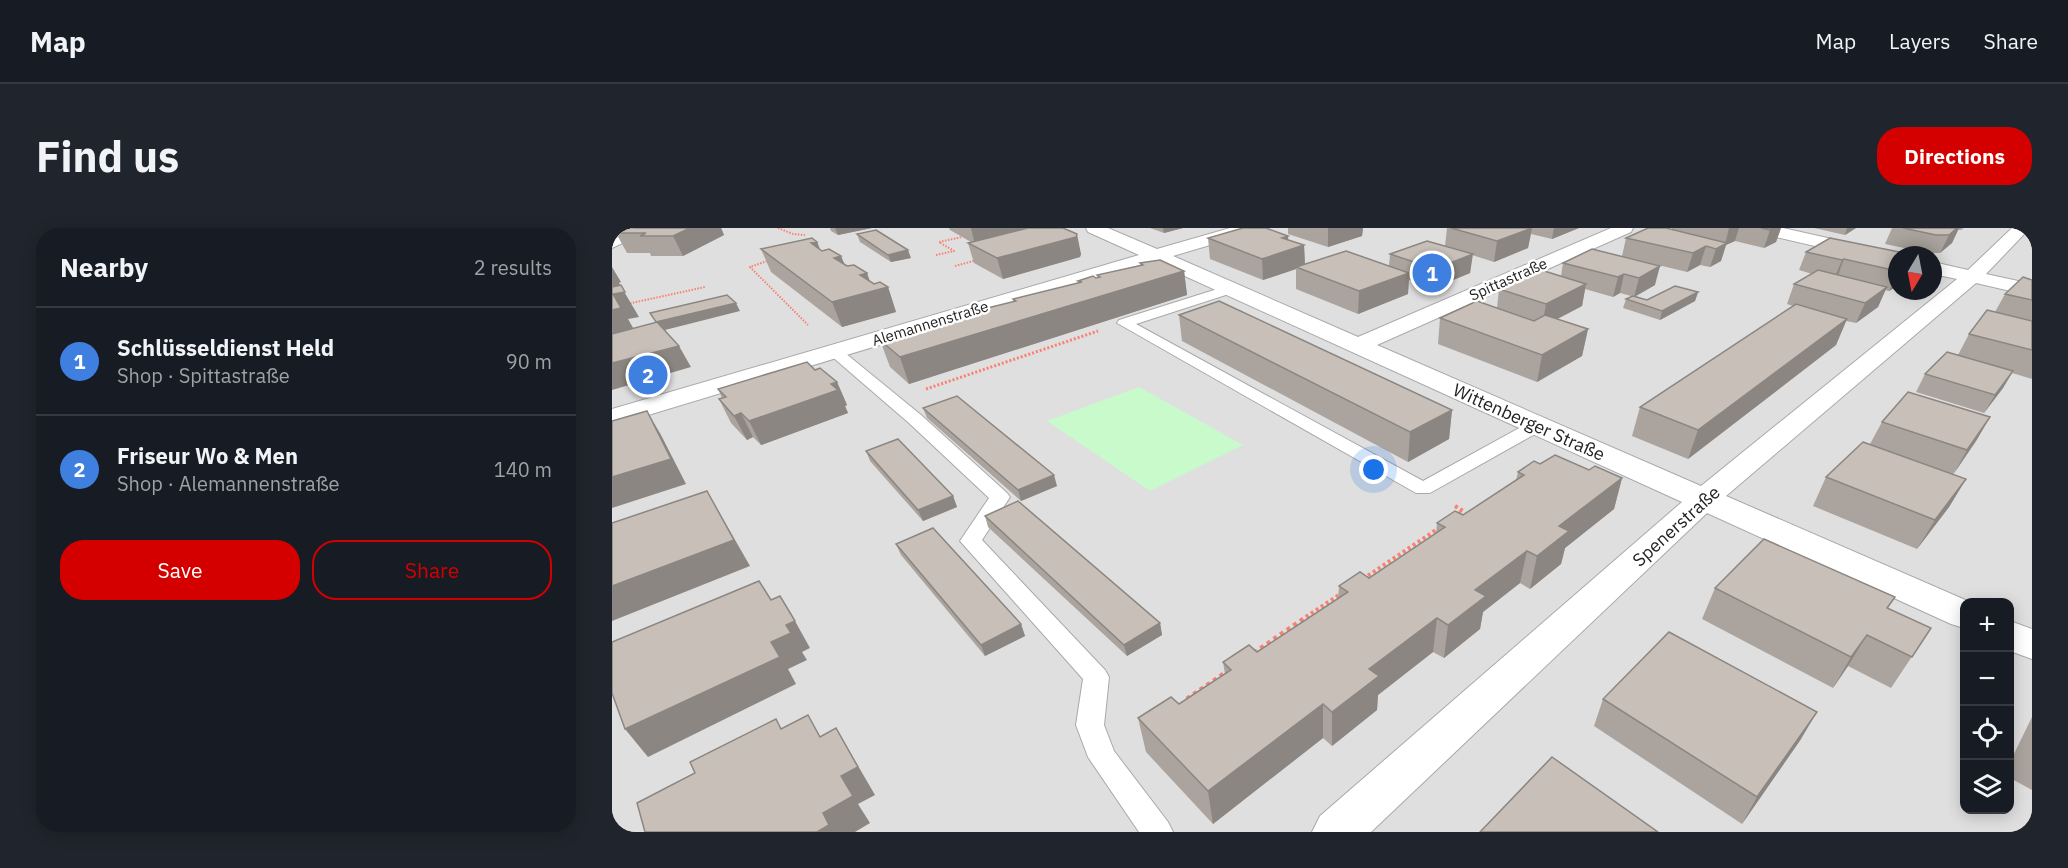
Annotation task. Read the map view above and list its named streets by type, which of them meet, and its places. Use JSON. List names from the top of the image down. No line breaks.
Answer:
{"streets":{"street":["Spittastraße","Alemannenstraße","Wittenberger Straße","Spenerstraße"]},"crossings":[["Spittastraße","Wittenberger Straße"],["Alemannenstraße","Wittenberger Straße"],["Wittenberger Straße","Spenerstraße"]],"north":"bottom","page":{"header":"Map","nav":["Map","Layers","Share"],"buttons":["Directions",["Save","Share"]],"title":"Find us","heading":["Nearby","2 results"],"pins":["1","2"],"list":[{"mark":"1","name":"Schlüsseldienst Held","note":"Shop · Spittastraße","value":"90 m"},{"mark":"2","name":"Friseur Wo & Men","note":"Shop · Alemannenstraße","value":"140 m"}],"map_buttons":["+","−"]}}
